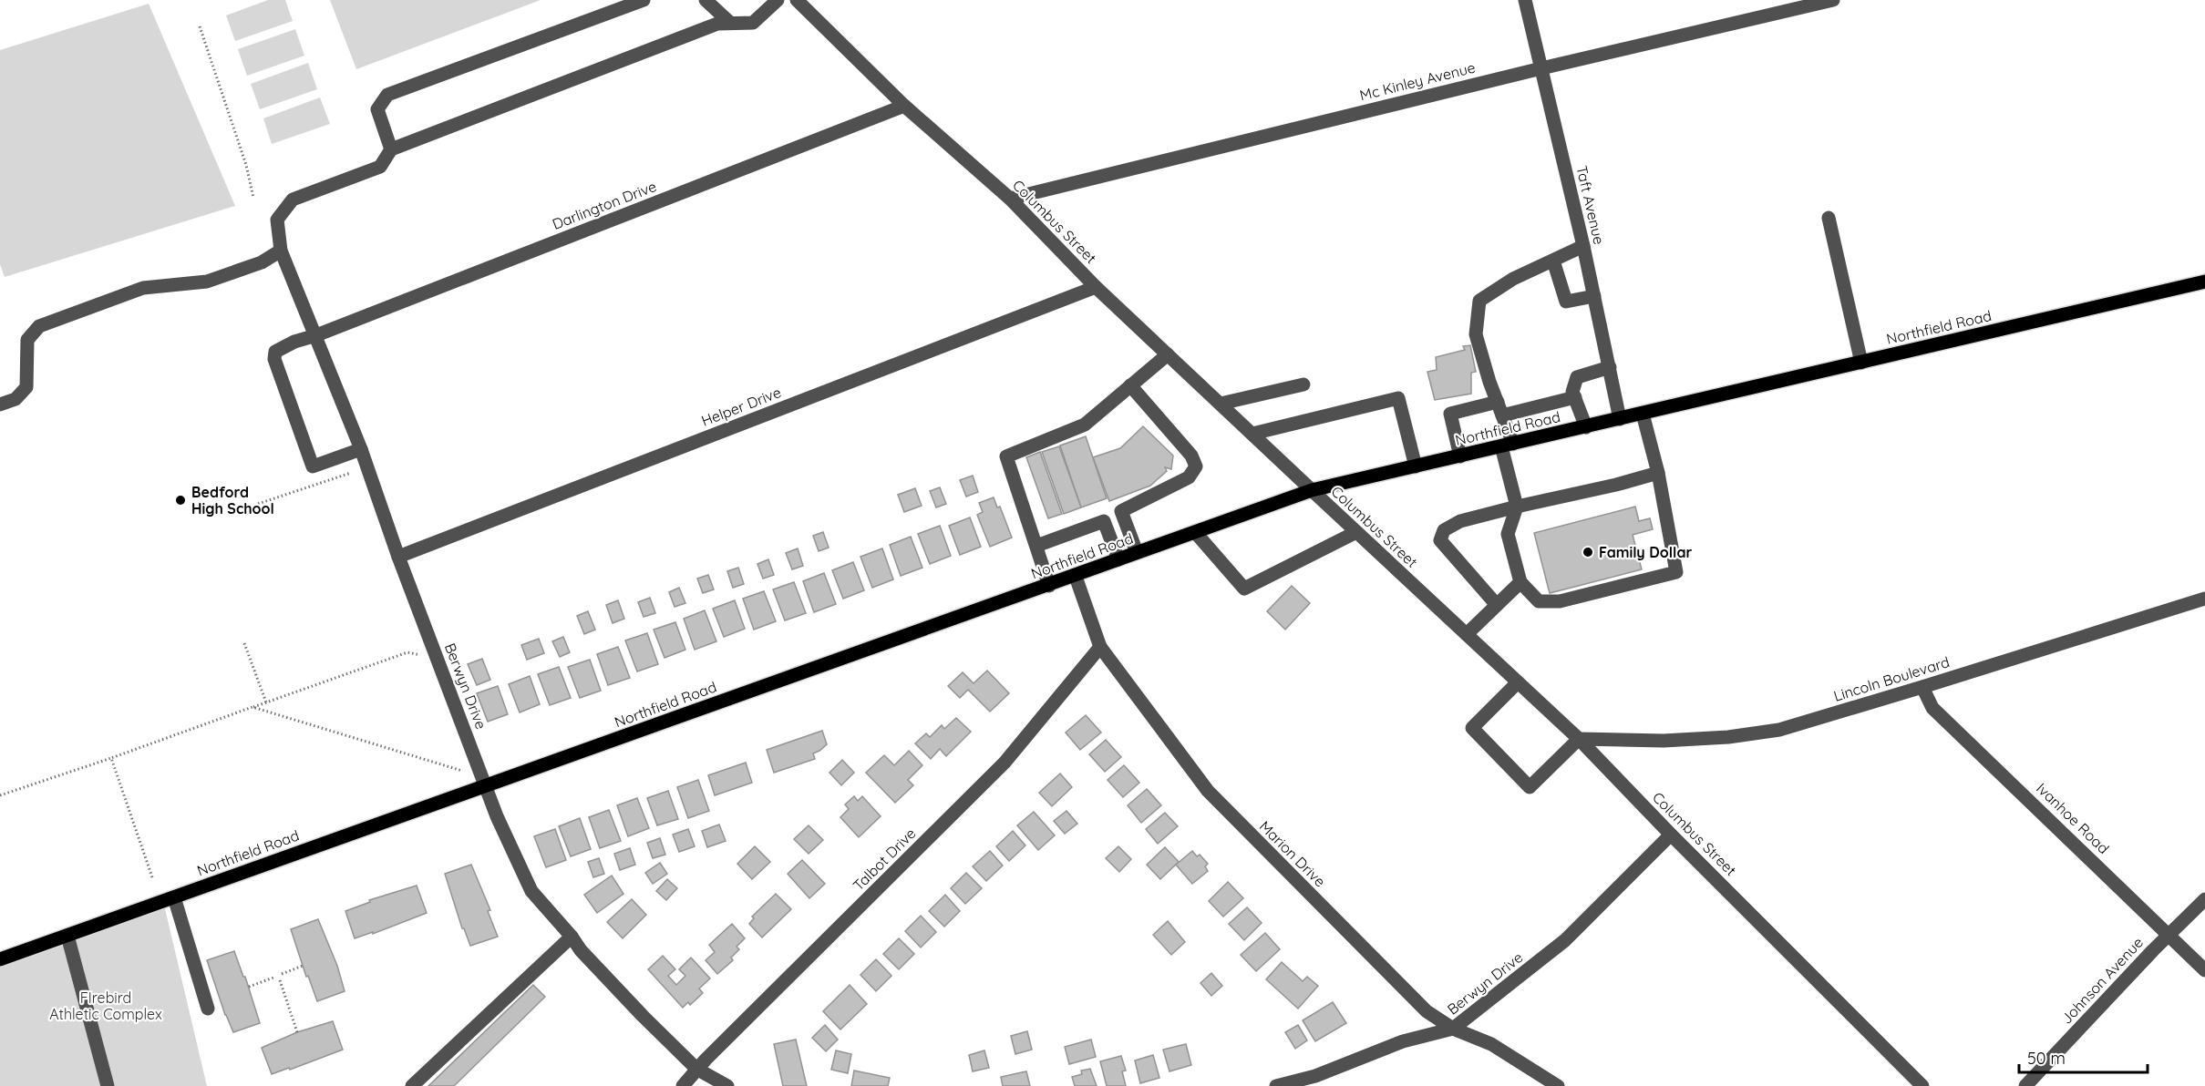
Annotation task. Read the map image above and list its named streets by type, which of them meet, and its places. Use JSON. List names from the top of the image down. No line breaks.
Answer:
{"streets":{"main road":["Northfield Road"],"street":["Mc Kinley Avenue","Darlington Drive","Taft Avenue","Columbus Street","Helper Drive","Lincoln Boulevard","Berwyn Drive","Ivanhoe Road","Marion Drive","Talbot Drive","Johnson Avenue"]},"crossings":[["Mc Kinley Avenue","Taft Avenue"],["Mc Kinley Avenue","Columbus Street"],["Darlington Drive","Columbus Street"],["Darlington Drive","Berwyn Drive"],["Taft Avenue","Northfield Road"],["Columbus Street","Northfield Road"],["Columbus Street","Helper Drive"],["Columbus Street","Lincoln Boulevard"],["Columbus Street","Berwyn Drive"],["Northfield Road","Berwyn Drive"],["Northfield Road","Marion Drive"],["Helper Drive","Berwyn Drive"],["Lincoln Boulevard","Ivanhoe Road"],["Berwyn Drive","Marion Drive"],["Berwyn Drive","Talbot Drive"],["Ivanhoe Road","Johnson Avenue"],["Marion Drive","Talbot Drive"]],"parks":["FIrebird Athletic Complex"],"places":["Bedford High School","Family Dollar"],"scale_bar":"50 m"}
